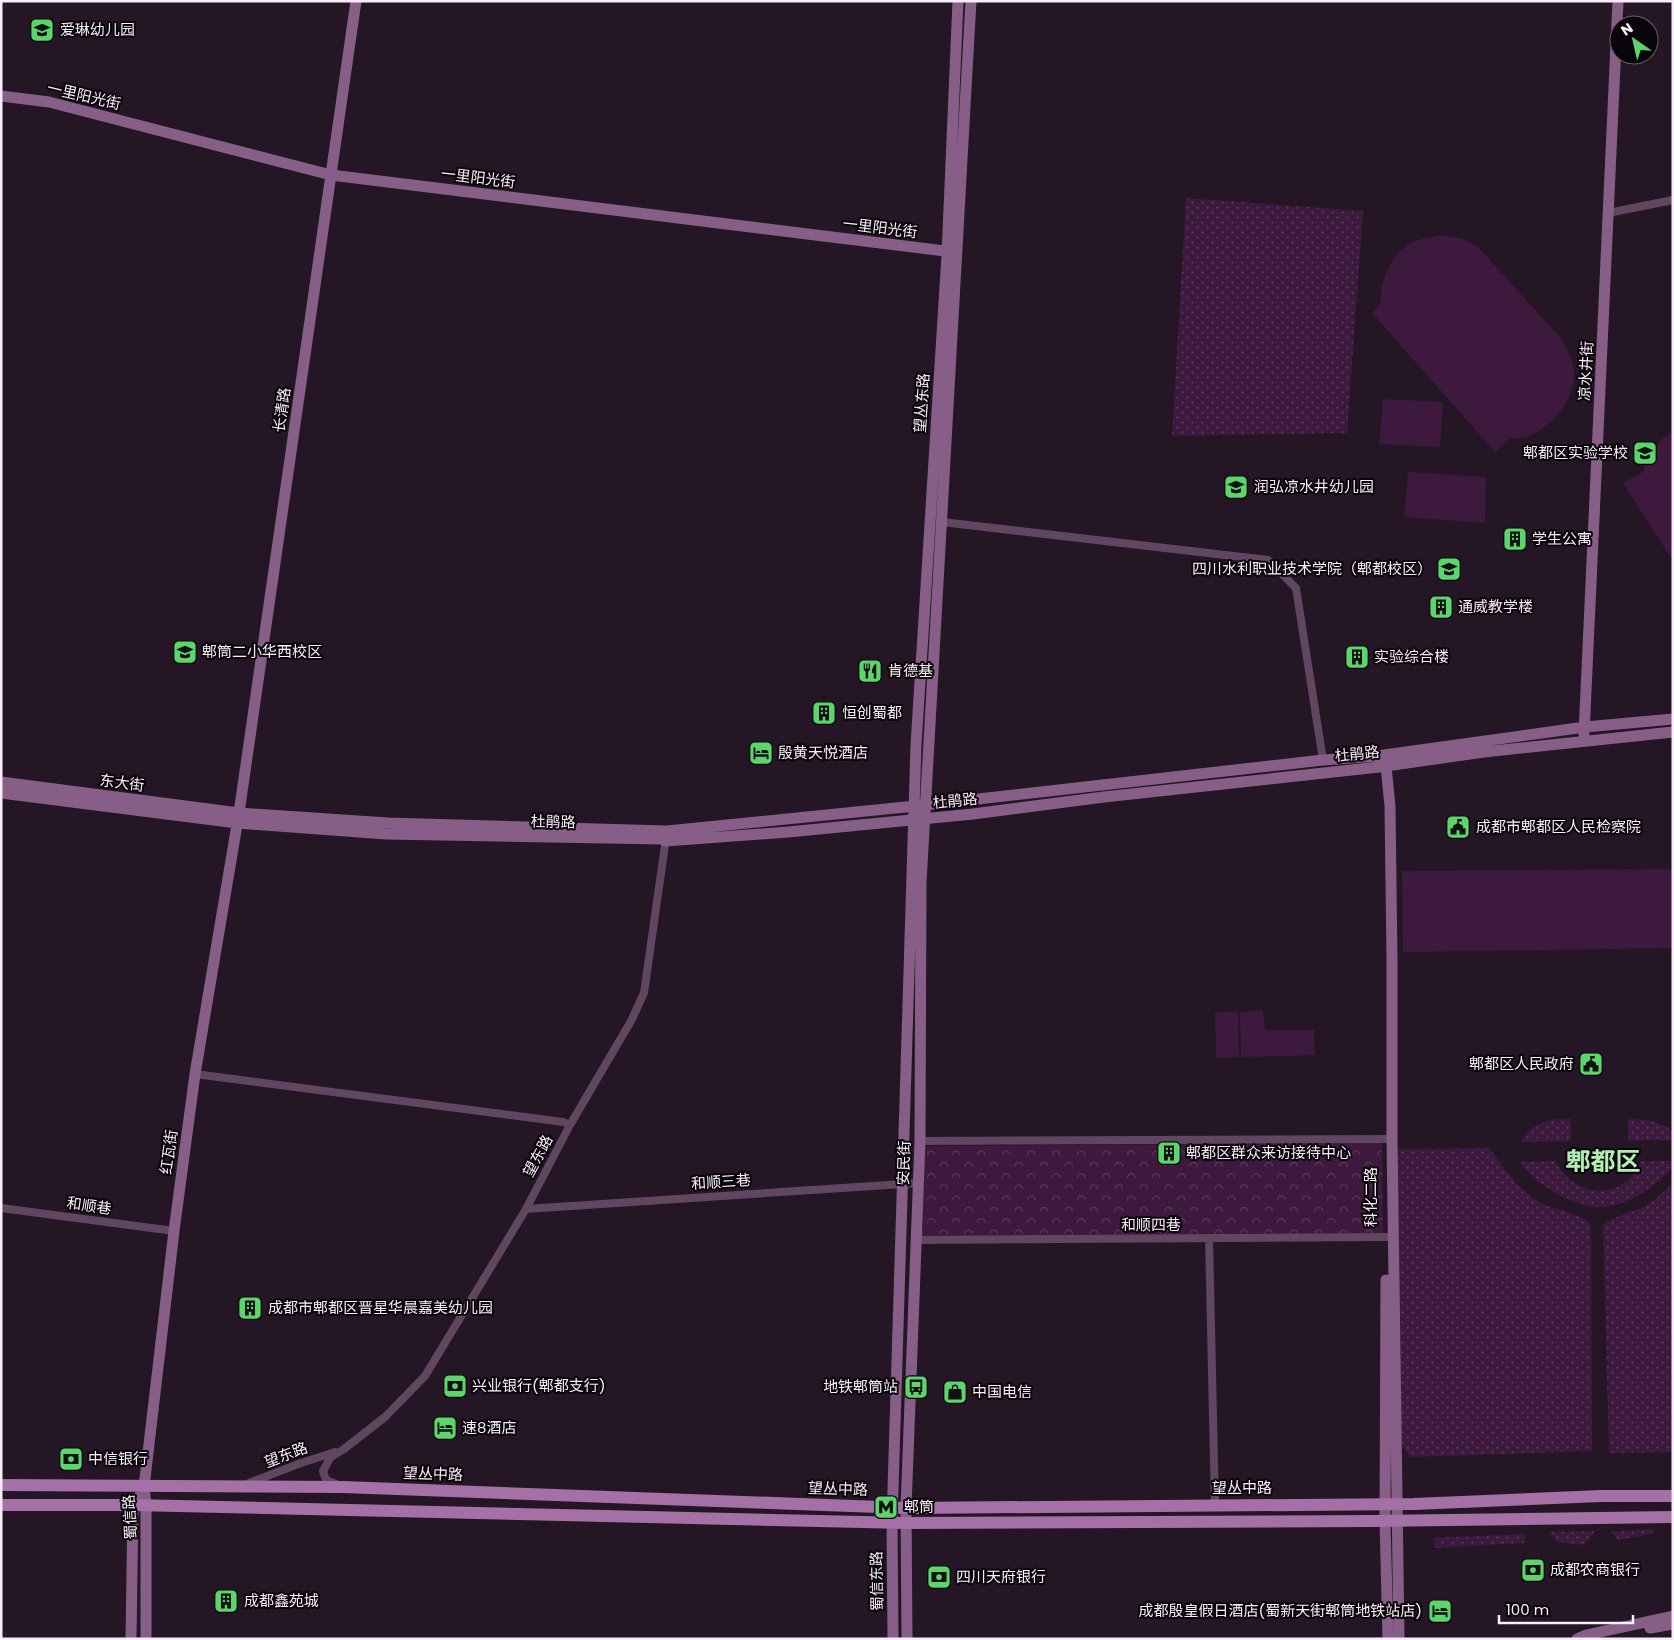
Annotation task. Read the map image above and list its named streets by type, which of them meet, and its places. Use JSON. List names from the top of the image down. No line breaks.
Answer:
{"streets":{"main road":["一里阳光街","凉水井街","望丛东路","长清路","杜鹃路","东大街","红瓦街","安民街","科化二路","望丛中路","蜀信路","蜀信东路"],"street":["望东路","和顺三巷","和顺巷","和顺四巷"]},"crossings":[["一里阳光街","望丛东路"],["一里阳光街","长清路"],["凉水井街","杜鹃路"],["望丛东路","杜鹃路"],["望丛东路","安民街"],["长清路","杜鹃路"],["长清路","东大街"],["长清路","红瓦街"],["杜鹃路","东大街"],["杜鹃路","红瓦街"],["杜鹃路","望东路"],["杜鹃路","安民街"],["杜鹃路","科化二路"],["东大街","红瓦街"],["红瓦街","和顺巷"],["红瓦街","望丛中路"],["红瓦街","蜀信路"],["望东路","和顺三巷"],["望东路","望丛中路"],["安民街","和顺三巷"],["安民街","和顺四巷"],["安民街","望丛中路"],["安民街","蜀信东路"],["科化二路","和顺四巷"],["科化二路","望丛中路"],["望丛中路","蜀信路"]],"districts":["郫都区"],"places":{"school or university":["爱琳幼儿园","郫都区实验学校","润弘凉水井幼儿园","四川水利职业技术学院（郫都校区）","郫筒二小华西校区"],"building":["学生公寓","通威教学楼","实验综合楼","恒创蜀都","郫都区群众来访接待中心","成都市郫都区晋星华晨嘉美幼儿园","成都鑫苑城"],"restaurant":["肯德基"],"hotel":["殷黄天悦酒店","速8酒店","成都殷皇假日酒店(蜀新天街郫筒地铁站店)"],"public building":["成都市郫都区人民检察院","郫都区人民政府"],"bank":["兴业银行(郫都支行)","中信银行","成都农商银行","四川天府银行"],"bus stop":["地铁郫筒站"],"shop":["中国电信"],"metro station":["郫筒"]},"scale_bar":"100 m","north":"top left"}
